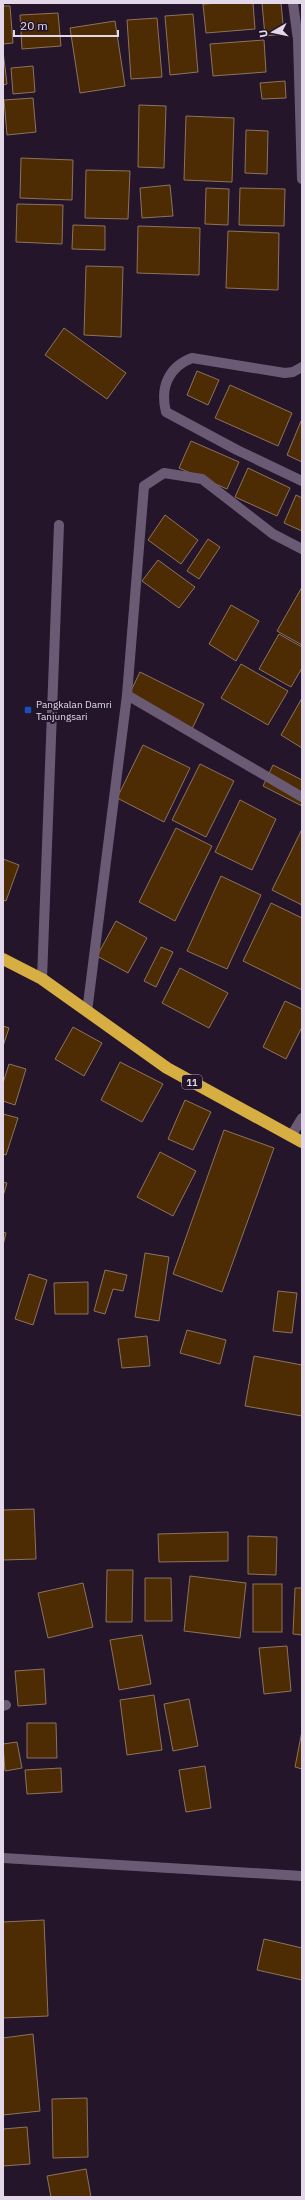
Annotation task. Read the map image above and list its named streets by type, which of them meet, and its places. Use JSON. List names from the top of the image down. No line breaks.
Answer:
{"streets":{"highway":["11"]},"places":{"transit":["Pangkalan Damri Tanjungsari"]},"scale_bar":"20 m","north":"left"}
